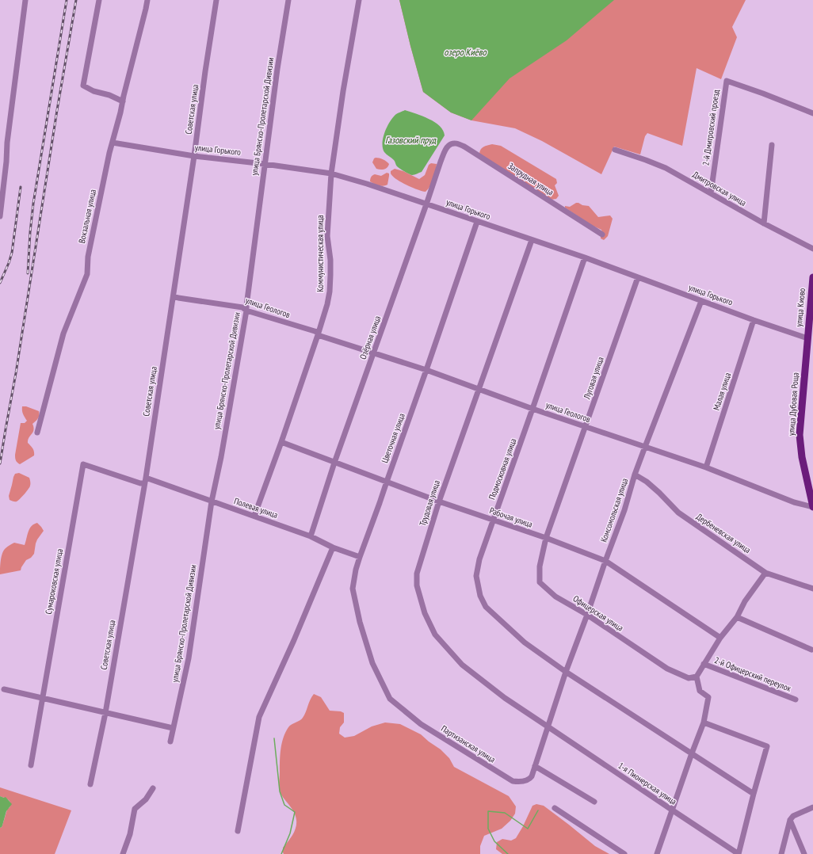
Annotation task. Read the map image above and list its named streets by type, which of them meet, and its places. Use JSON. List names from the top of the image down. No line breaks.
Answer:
{"streets":{"main road":["улица Киово","улица Дубовая Роща"],"street":["Советская улица","улица Брянско-Пролетарской Дивизии","2-й Дмитровский проезд","улица Горького","Запрудная улица","Дмитровская улица","Вокзальная улица","Коммунистическая улица","улица Геологов","Озёрная улица","Луговая улица","Малая улица","Цветочная улица","Подмосковная улица","Трудовая улица","Полевая улица","Комсомольская улица","Рабочая улица","Дербеневская улица","Сумароковская улица","Офицерская улица","2-й Офицерский переулок","Партизанская улица","1-я Пионерская улица"]},"crossings":[["Советская улица","улица Горького"],["Советская улица","улица Геологов"],["Советская улица","Полевая улица"],["Советская улица","Сумароковская улица"],["улица Брянско-Пролетарской Дивизии","улица Горького"],["улица Брянско-Пролетарской Дивизии","улица Геологов"],["улица Брянско-Пролетарской Дивизии","Полевая улица"],["2-й Дмитровский проезд","Дмитровская улица"],["улица Горького","Вокзальная улица"],["улица Горького","Коммунистическая улица"],["улица Горького","улица Киово"],["улица Горького","Озёрная улица"],["улица Горького","Луговая улица"],["улица Горького","Малая улица"],["улица Горького","улица Дубовая Роща"],["улица Горького","Цветочная улица"],["улица Горького","Подмосковная улица"],["улица Горького","Трудовая улица"],["улица Горького","Комсомольская улица"],["Запрудная улица","Озёрная улица"],["Коммунистическая улица","улица Геологов"],["Коммунистическая улица","Полевая улица"],["Коммунистическая улица","Рабочая улица"],["улица Геологов","Озёрная улица"],["улица Геологов","Луговая улица"],["улица Геологов","Малая улица"],["улица Геологов","улица Дубовая Роща"],["улица Геологов","Цветочная улица"],["улица Геологов","Подмосковная улица"],["улица Геологов","Трудовая улица"],["улица Геологов","Комсомольская улица"],["улица Киово","улица Дубовая Роща"],["Озёрная улица","Полевая улица"],["Озёрная улица","Рабочая улица"],["Луговая улица","Рабочая улица"],["Луговая улица","Офицерская улица"],["Цветочная улица","Полевая улица"],["Цветочная улица","Рабочая улица"],["Цветочная улица","Партизанская улица"],["Подмосковная улица","Комсомольская улица"],["Подмосковная улица","Рабочая улица"],["Трудовая улица","Комсомольская улица"],["Трудовая улица","Рабочая улица"],["Трудовая улица","Партизанская улица"],["Трудовая улица","1-я Пионерская улица"],["Полевая улица","Сумароковская улица"],["Комсомольская улица","Рабочая улица"],["Комсомольская улица","Дербеневская улица"],["Комсомольская улица","Офицерская улица"],["Комсомольская улица","Партизанская улица"],["Комсомольская улица","1-я Пионерская улица"],["Рабочая улица","Офицерская улица"],["Партизанская улица","1-я Пионерская улица"]],"water":["озеро Киёво","Газовский пруд"]}
